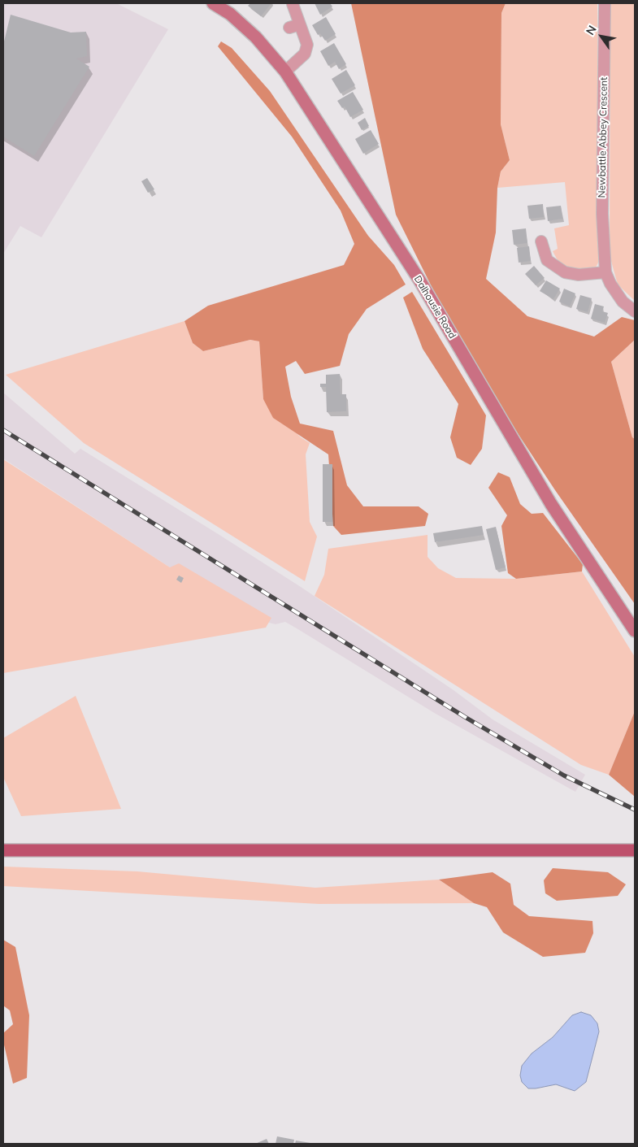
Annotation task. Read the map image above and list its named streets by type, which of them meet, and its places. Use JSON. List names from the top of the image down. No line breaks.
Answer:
{"streets":{"main road":["Dalhousie Road"],"street":["Newbattle Abbey Crescent"]},"north":"top left"}
